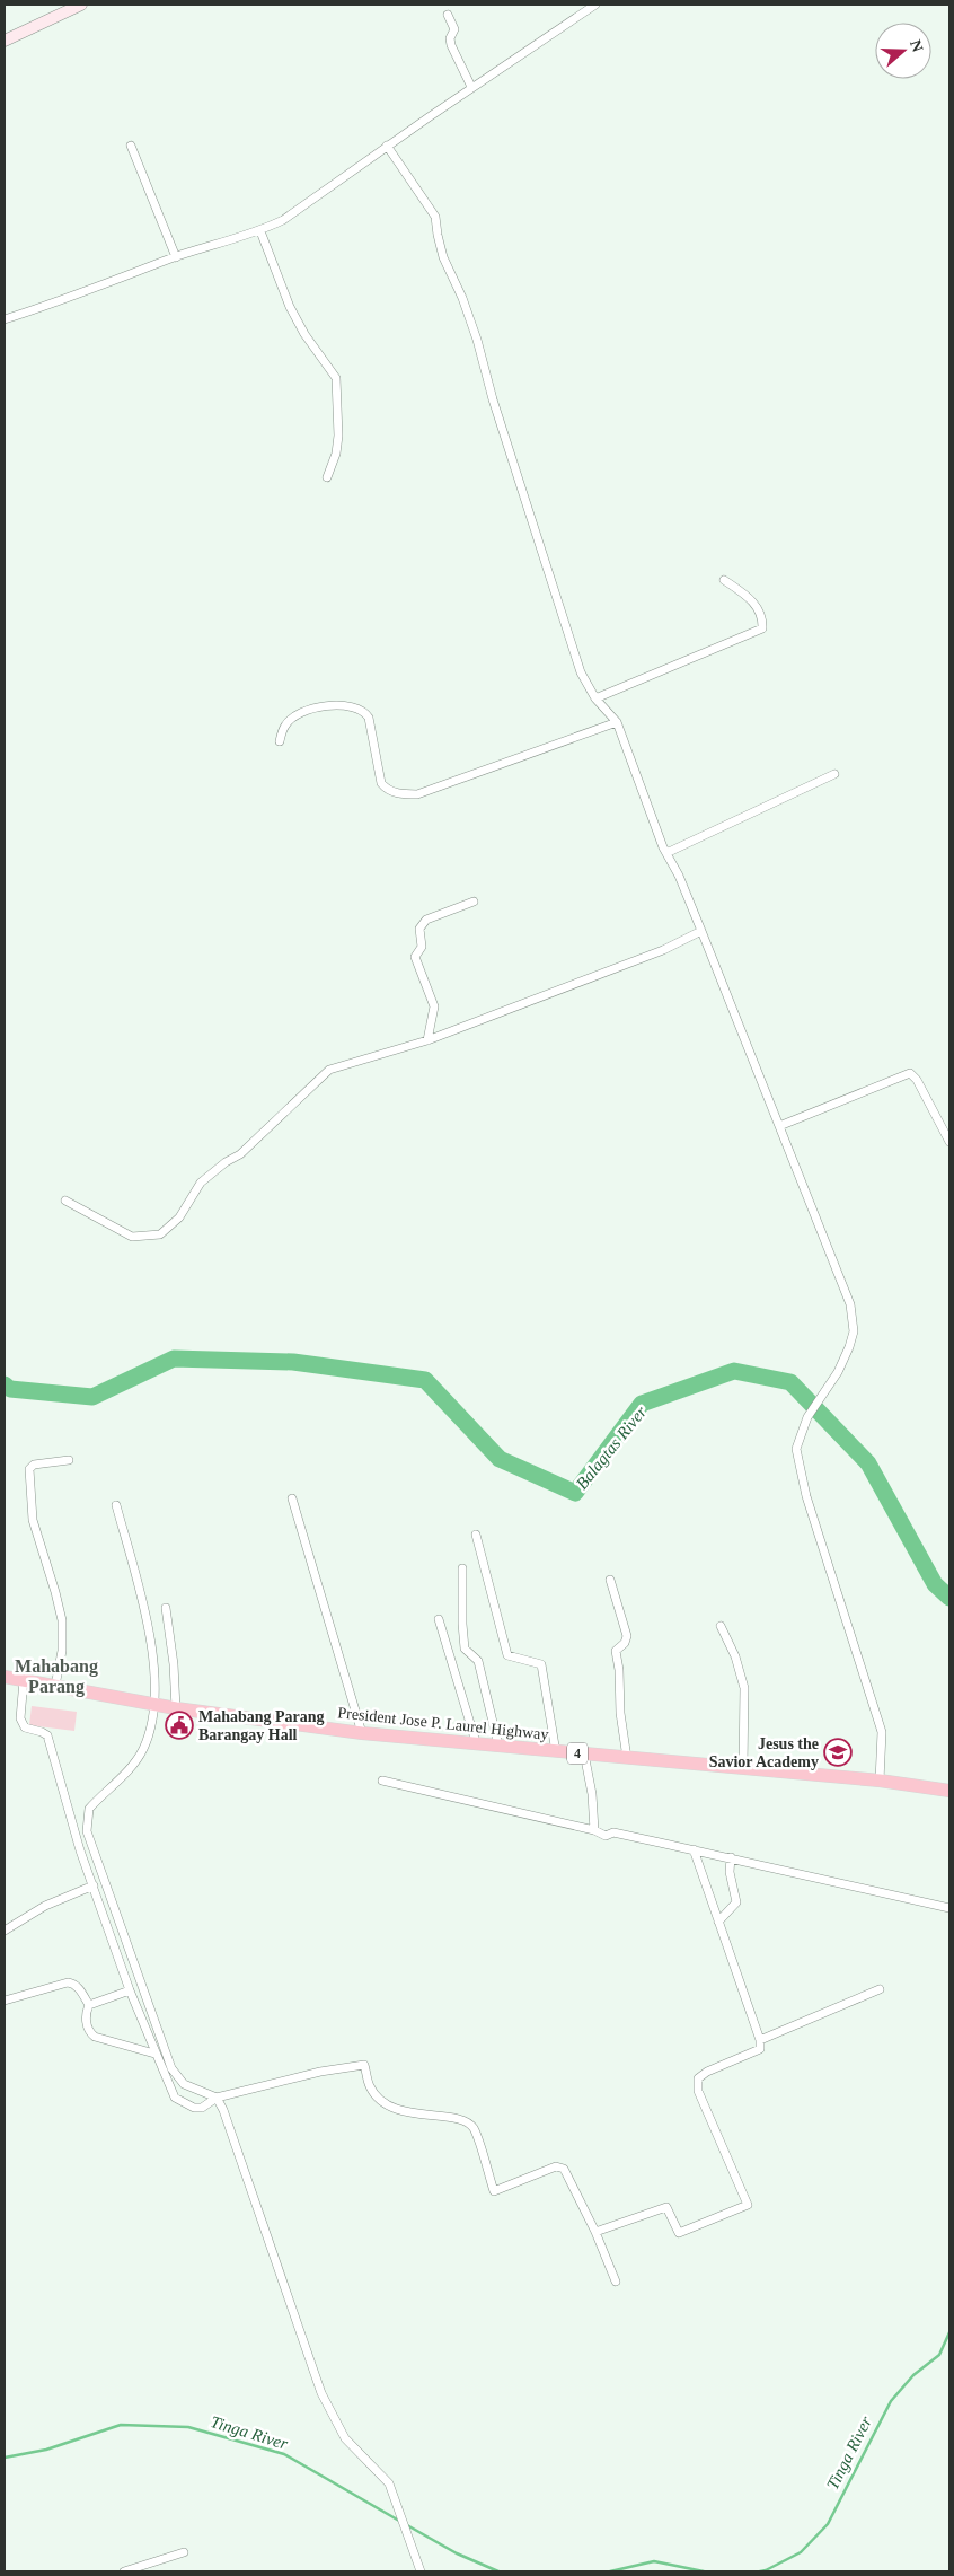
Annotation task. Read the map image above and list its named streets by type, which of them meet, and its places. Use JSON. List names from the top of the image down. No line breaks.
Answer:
{"streets":{"highway":["President Jose P. Laurel Highway","4"]},"districts":["Mahabang Parang"],"water":["Balagtas River","Tinga River"],"places":{"public building":["Mahabang Parang Barangay Hall"],"school or university":["Jesus the Savior Academy"]},"north":"right"}
